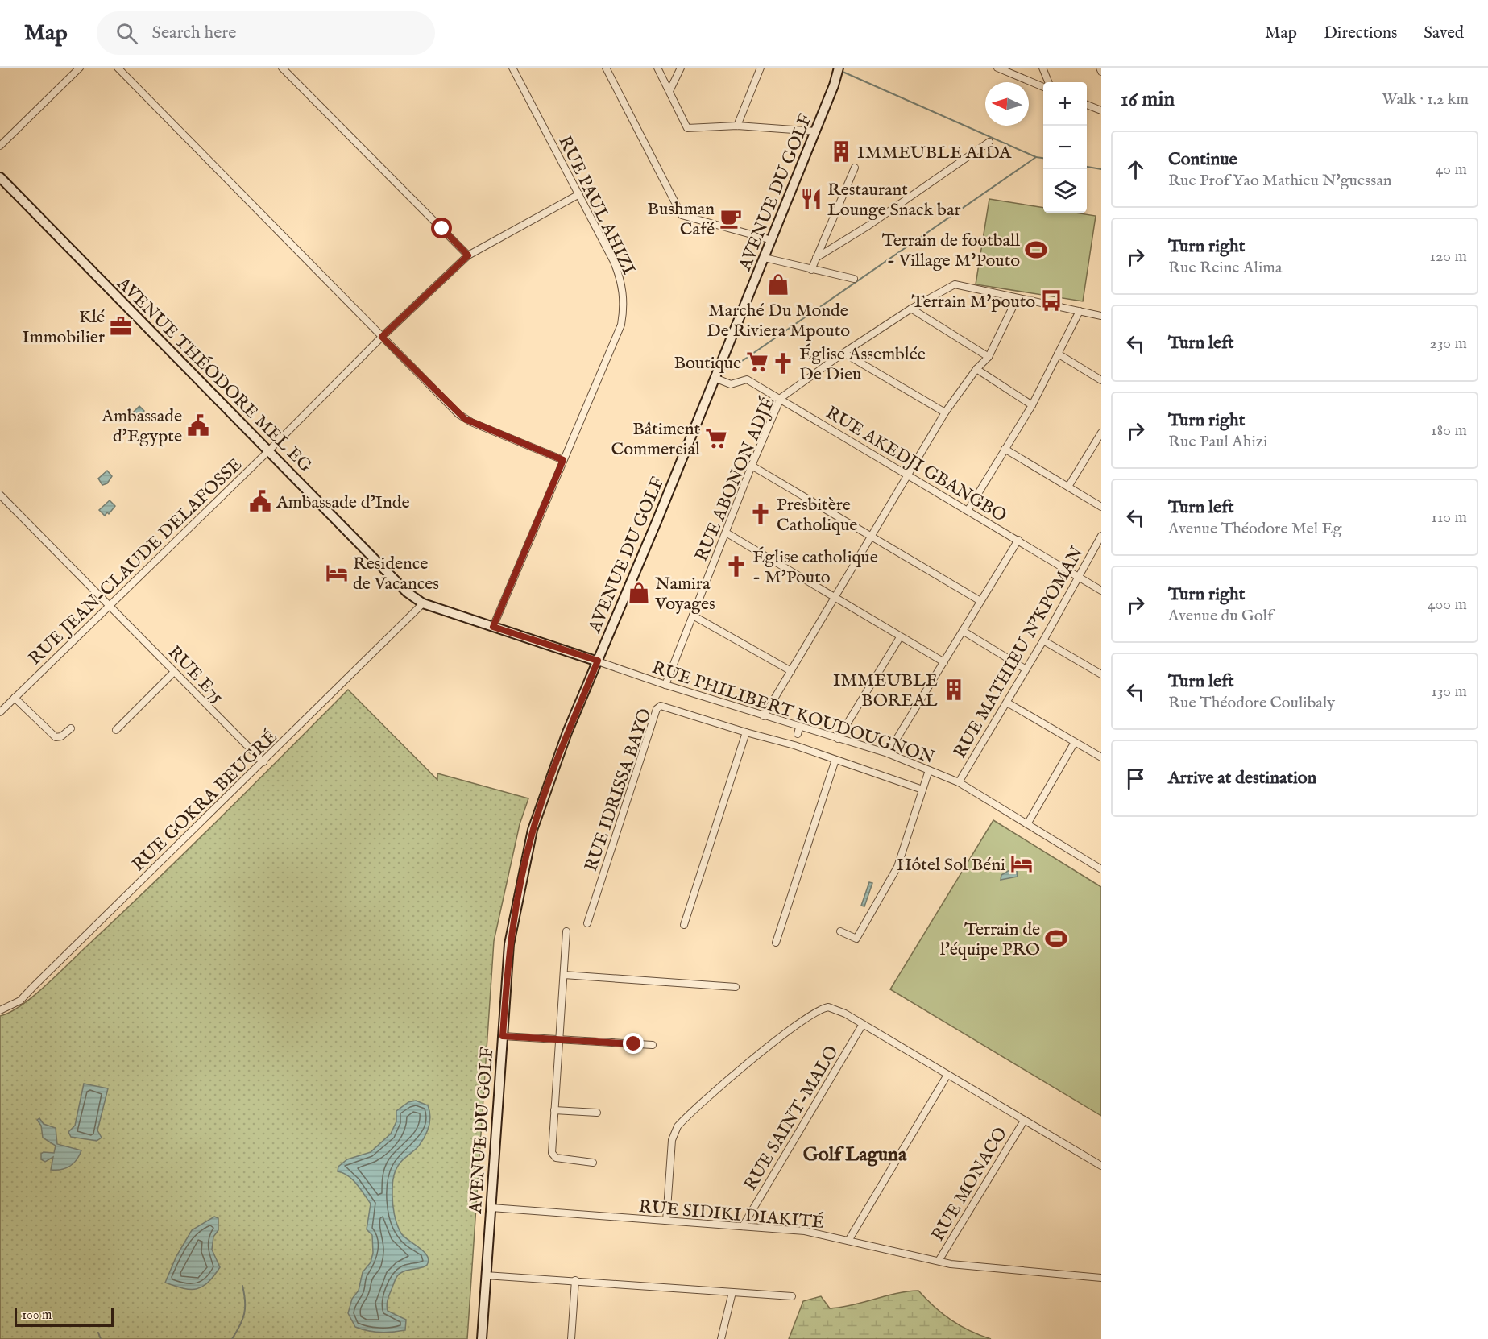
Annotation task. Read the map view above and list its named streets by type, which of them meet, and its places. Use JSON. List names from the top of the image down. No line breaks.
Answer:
{"streets":{"main road":["AVENUE DU GOLF","AVENUE THÉODORE MEL EG"],"street":["RUE PAUL AHIZI","RUE AKEDJI GBANGBO","RUE ABONON ADJÉ","RUE JEAN-CLAUDE DELAFOSSE","RUE MATHIEU N'KPOMAN","RUE E75","RUE PHILIBERT KOUDOUGNON","RUE IDRISSA BAYO","RUE GOKRA BEUGRÉ","RUE SAINT-MALO","RUE MONACO","RUE SIDIKI DIAKITÉ"]},"crossings":[["AVENUE DU GOLF","AVENUE THÉODORE MEL EG"],["AVENUE DU GOLF","RUE AKEDJI GBANGBO"],["AVENUE DU GOLF","RUE PHILIBERT KOUDOUGNON"],["AVENUE DU GOLF","RUE SIDIKI DIAKITÉ"],["RUE PAUL AHIZI","AVENUE THÉODORE MEL EG"],["RUE PAUL AHIZI","RUE JEAN-CLAUDE DELAFOSSE"],["AVENUE THÉODORE MEL EG","RUE JEAN-CLAUDE DELAFOSSE"],["AVENUE THÉODORE MEL EG","RUE PHILIBERT KOUDOUGNON"],["AVENUE THÉODORE MEL EG","RUE GOKRA BEUGRÉ"],["RUE AKEDJI GBANGBO","RUE ABONON ADJÉ"],["RUE AKEDJI GBANGBO","RUE MATHIEU N'KPOMAN"],["RUE ABONON ADJÉ","RUE PHILIBERT KOUDOUGNON"],["RUE JEAN-CLAUDE DELAFOSSE","RUE E75"],["RUE MATHIEU N'KPOMAN","RUE PHILIBERT KOUDOUGNON"],["RUE E75","RUE GOKRA BEUGRÉ"],["RUE SAINT-MALO","RUE SIDIKI DIAKITÉ"],["RUE MONACO","RUE SIDIKI DIAKITÉ"]],"districts":["Golf Laguna"],"places":{"building":["IMMEUBLE AIDA","IMMEUBLE BOREAL"],"restaurant":["Restaurant Lounge Snack bar"],"cafe":["Bushman Café"],"sports":["Terrain de football - Village M'Pouto","Terrain de l'équipe PRO"],"shop":["Marché Du Monde De Riviera Mpouto","Namira Voyages"],"bus stop":["Terrain M'pouto"],"office":["Klé Immobilier"],"supermarket":["Boutique","Bâtiment Commercial"],"church":["Église Assemblée De Dieu","Presbitère Catholique","Église catholique - M'Pouto"],"public building":["Ambassade d'Egypte","Ambassade d’Inde"],"hotel":["Residence de Vacances","Hôtel Sol Béni"]},"scale_bar":"100 m","north":"left","page":{"header":"Map","search":"Search here","nav":["Map","Directions","Saved"],"heading":["16 min","Walk · 1.2 km"],"map_buttons":["+","−"],"list":[["Continue","Rue Prof Yao Mathieu N'guessan","40 m"],["Turn right","Rue Reine Alima","120 m"],["Turn left","230 m"],["Turn right","Rue Paul Ahizi","180 m"],["Turn left","Avenue Théodore Mel Eg","110 m"],["Turn right","Avenue du Golf","400 m"],["Turn left","Rue Théodore Coulibaly","130 m"],"Arrive at destination"],"scale":"100 m"}}
